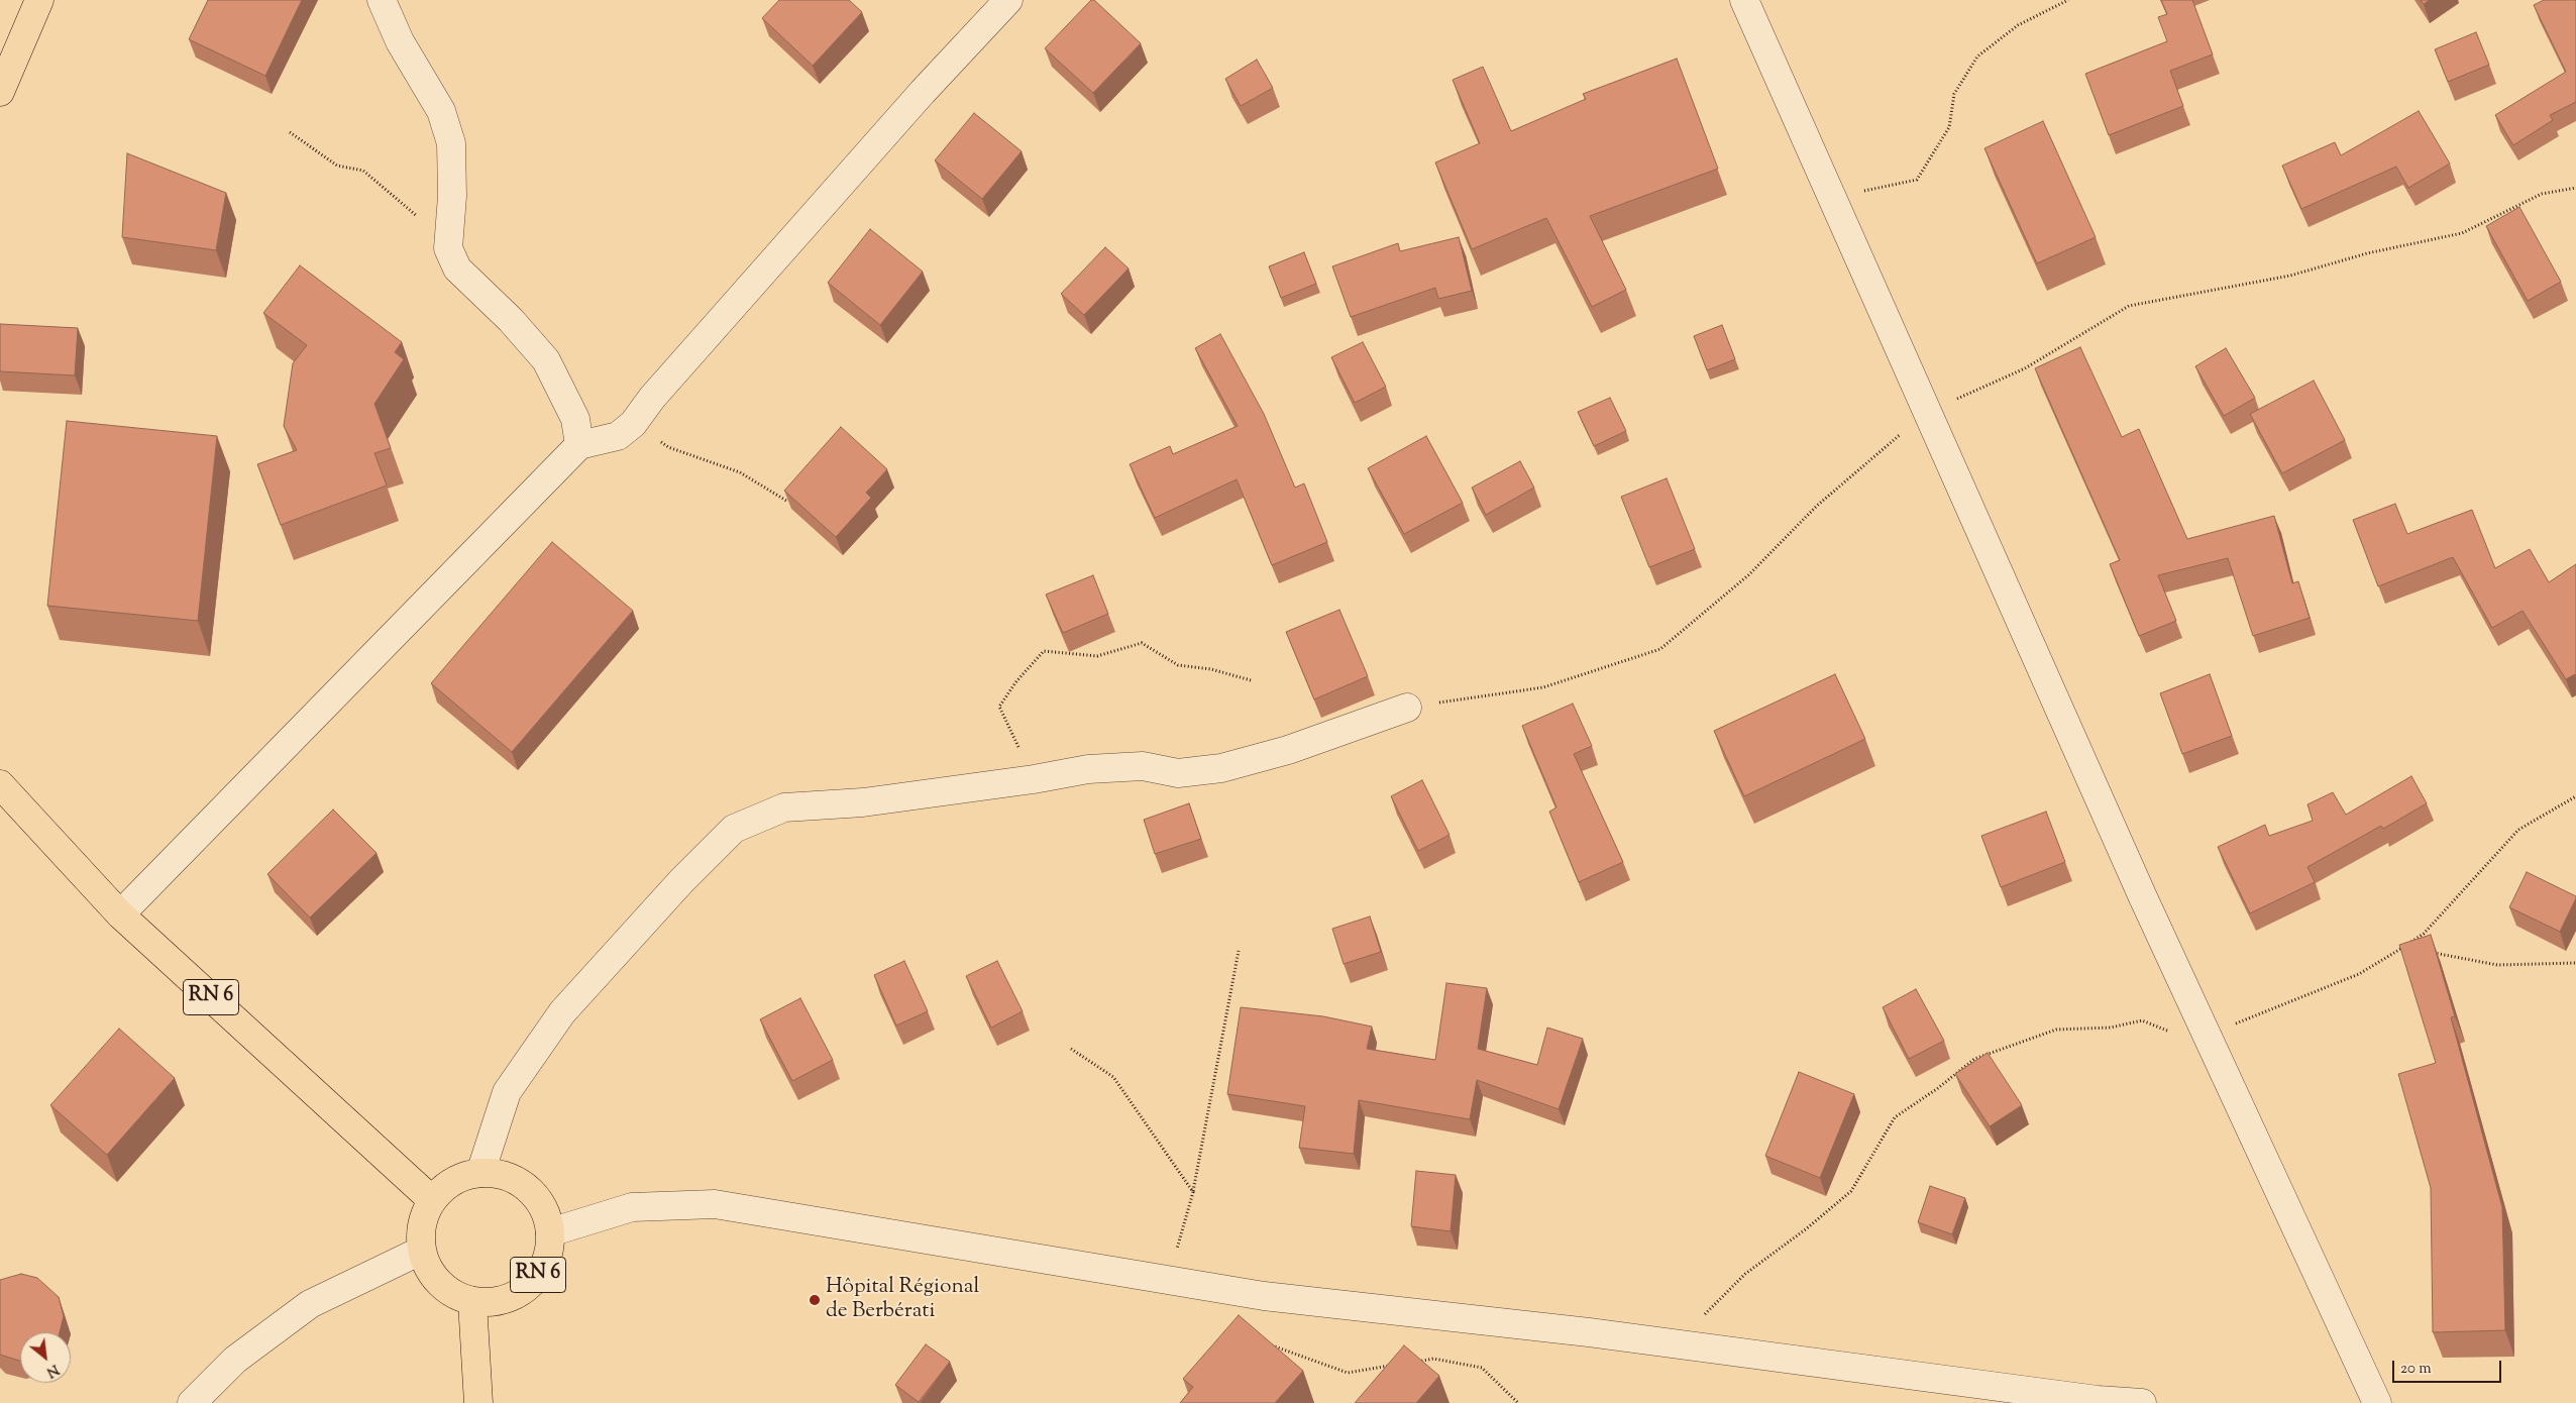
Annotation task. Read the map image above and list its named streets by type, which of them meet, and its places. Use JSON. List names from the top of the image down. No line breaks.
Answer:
{"streets":{"main road":["RN 6"]},"places":["Hôpital Régional de Berbérati"],"scale_bar":"20 m","north":"bottom right"}
